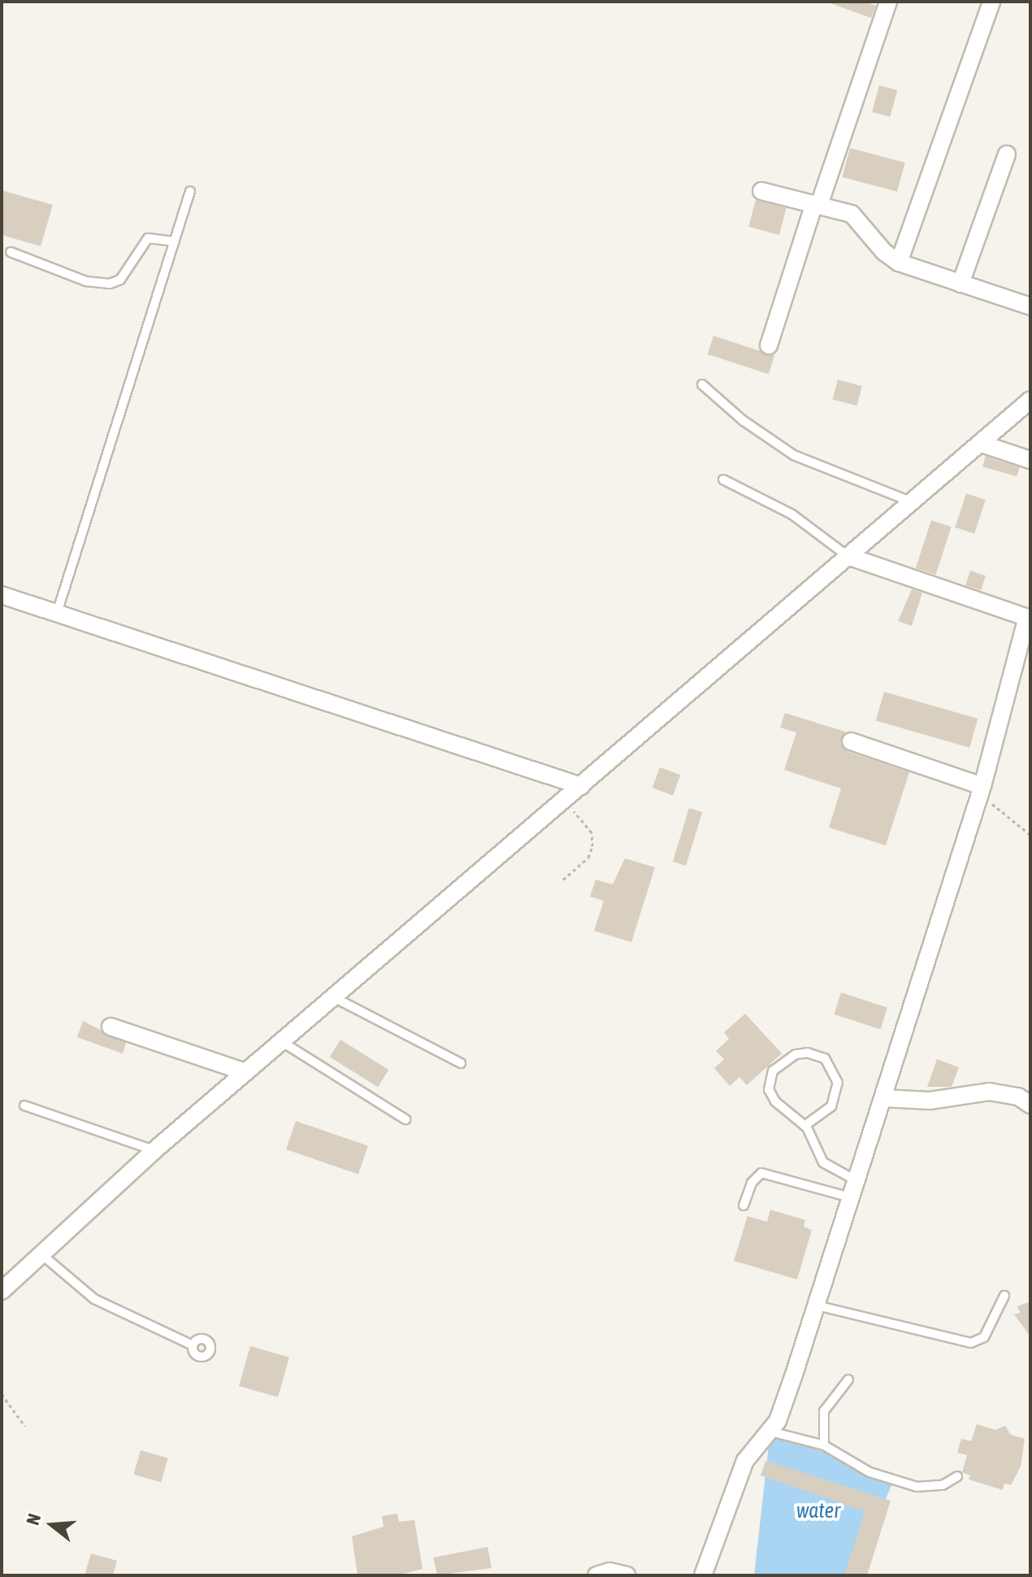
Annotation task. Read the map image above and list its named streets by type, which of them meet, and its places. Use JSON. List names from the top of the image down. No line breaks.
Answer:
{"water":["water"],"north":"left"}
